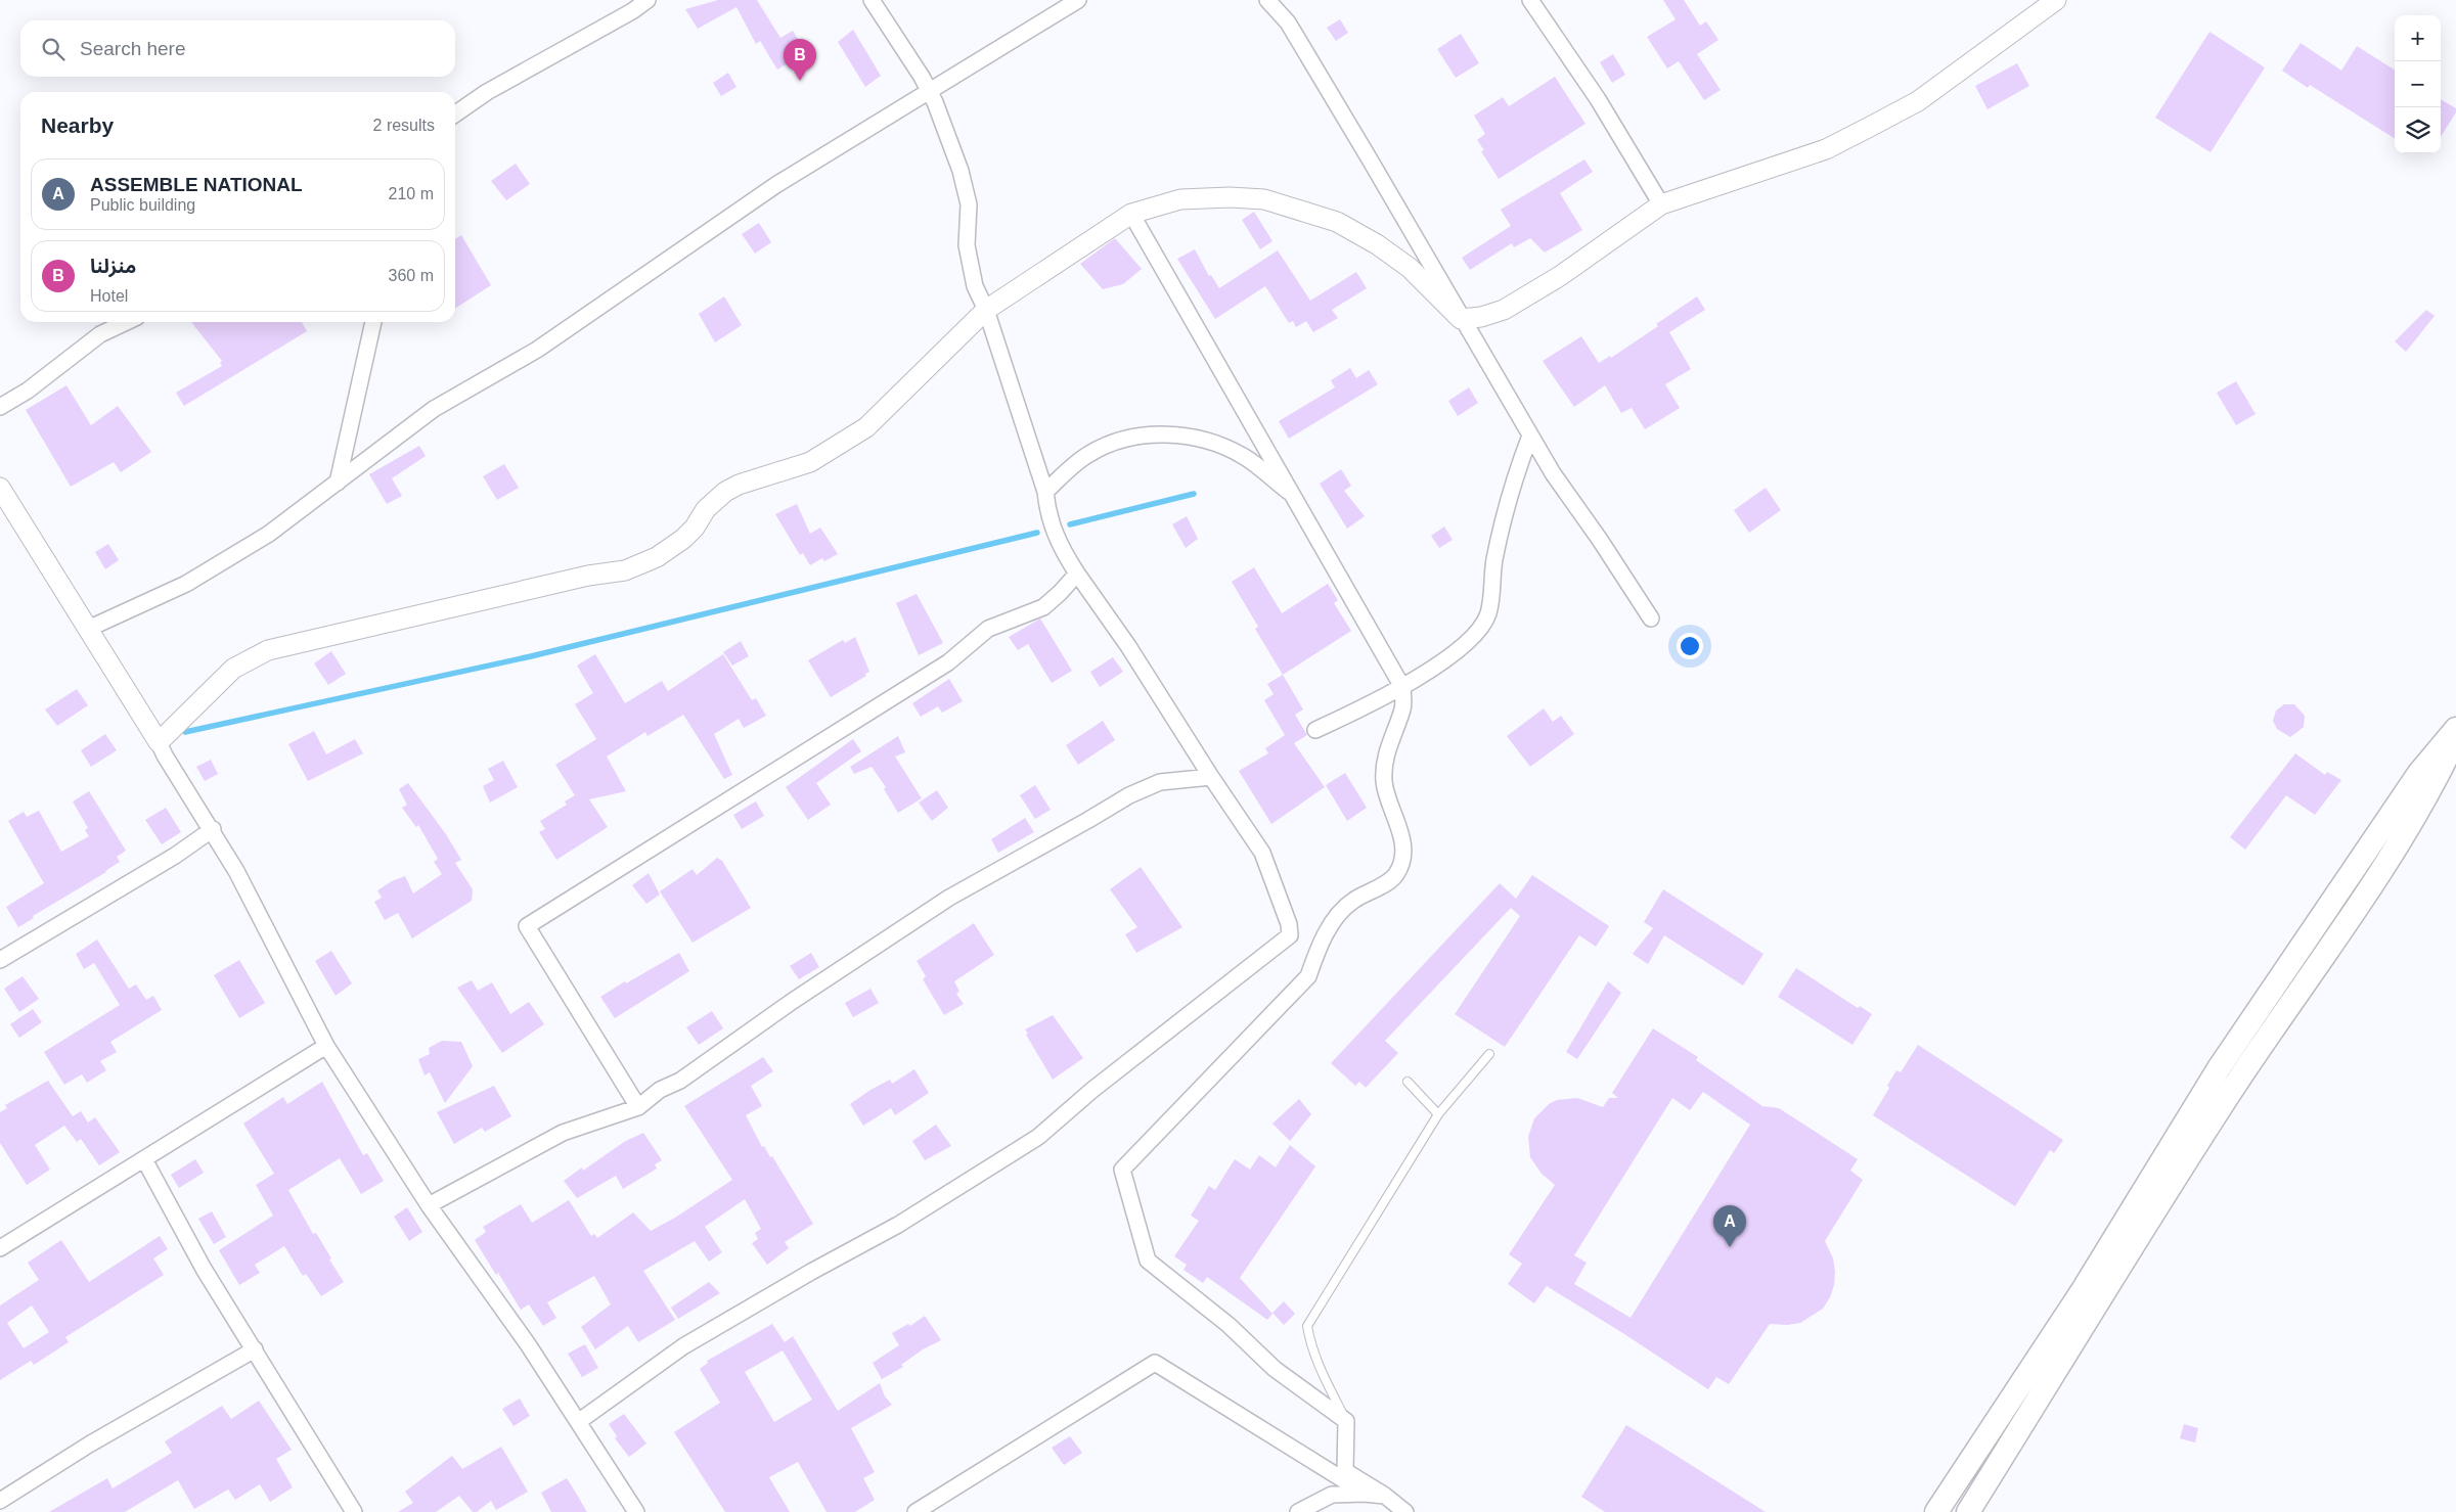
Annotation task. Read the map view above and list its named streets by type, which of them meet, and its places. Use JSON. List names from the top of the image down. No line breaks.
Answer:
{"page":{"map_buttons":["+","−"],"search":"Search here","pins":["B","A"],"heading":["Nearby","2 results"],"list":[{"mark":"A","name":"ASSEMBLE NATIONAL","note":"Public building","value":"210 m"},{"mark":"B","name":"منزلنا","note":"Hotel","value":"360 m"}]}}
